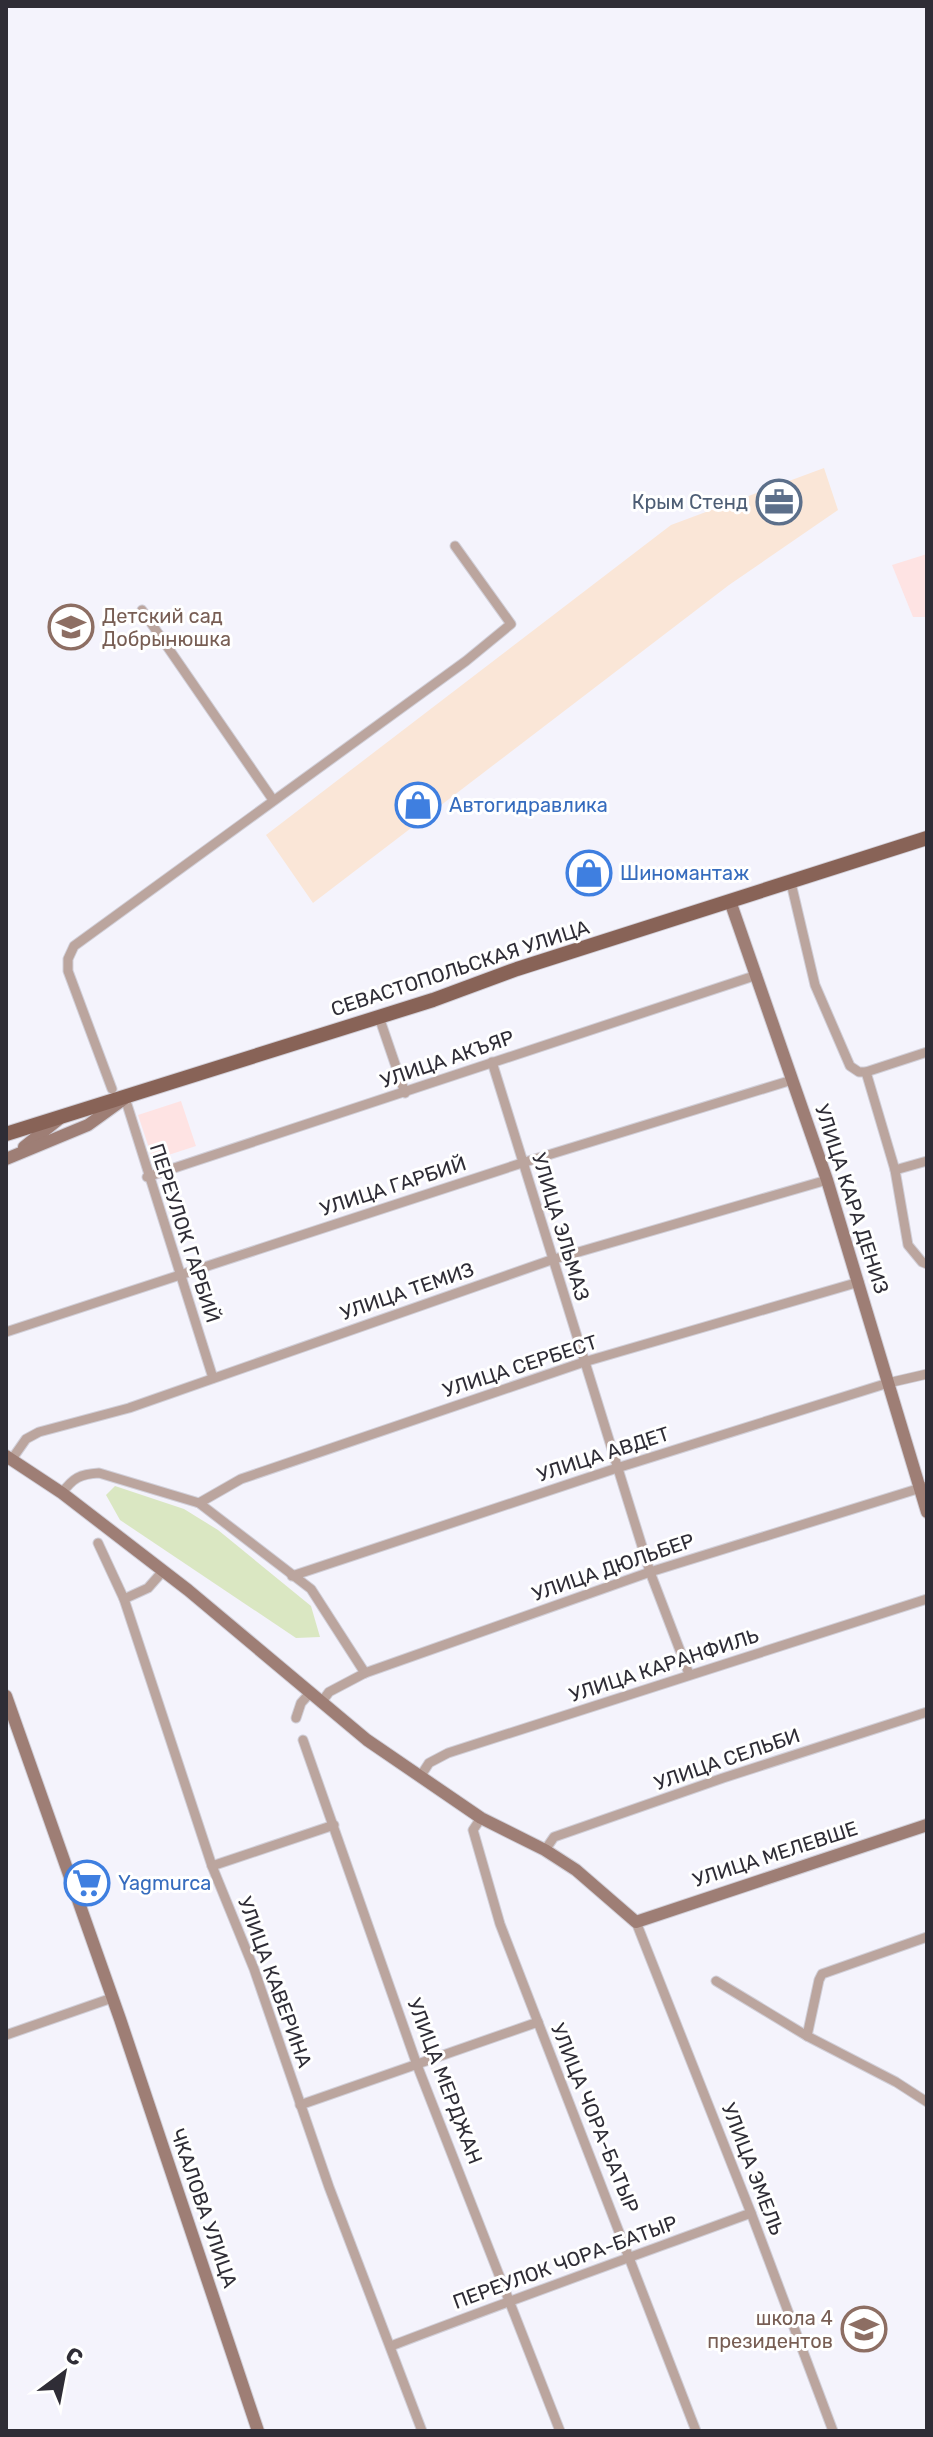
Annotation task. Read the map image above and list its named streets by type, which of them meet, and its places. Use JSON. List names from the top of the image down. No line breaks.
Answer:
{"streets":{"main road":["СЕВАСТОПОЛЬСКАЯ УЛИЦА","УЛИЦА КАРА ДЕНИЗ","УЛИЦА МЕЛЕВШЕ","ЧКАЛОВА УЛИЦА"],"street":["УЛИЦА АКЪЯР","УЛИЦА ГАРБИЙ","УЛИЦА ЭЛЬМАЗ","ПЕРЕУЛОК ГАРБИЙ","УЛИЦА ТЕМИЗ","УЛИЦА СЕРБЕСТ","УЛИЦА АВДЕТ","УЛИЦА ДЮЛЬБЕР","УЛИЦА КАРАНФИЛЬ","УЛИЦА СЕЛЬБИ","УЛИЦА КАВЕРИНА","УЛИЦА МЕРДЖАН","УЛИЦА ЧОРА-БАТЫР","УЛИЦА ЭМЕЛЬ","ПЕРЕУЛОК ЧОРА-БАТЫР"]},"crossings":[["СЕВАСТОПОЛЬСКАЯ УЛИЦА","УЛИЦА КАРА ДЕНИЗ"],["СЕВАСТОПОЛЬСКАЯ УЛИЦА","ПЕРЕУЛОК ГАРБИЙ"],["УЛИЦА АКЪЯР","УЛИЦА КАРА ДЕНИЗ"],["УЛИЦА АКЪЯР","УЛИЦА ЭЛЬМАЗ"],["УЛИЦА АКЪЯР","ПЕРЕУЛОК ГАРБИЙ"],["УЛИЦА ГАРБИЙ","УЛИЦА КАРА ДЕНИЗ"],["УЛИЦА ГАРБИЙ","УЛИЦА ЭЛЬМАЗ"],["УЛИЦА ГАРБИЙ","ПЕРЕУЛОК ГАРБИЙ"],["УЛИЦА КАРА ДЕНИЗ","УЛИЦА ТЕМИЗ"],["УЛИЦА КАРА ДЕНИЗ","УЛИЦА СЕРБЕСТ"],["УЛИЦА КАРА ДЕНИЗ","УЛИЦА АВДЕТ"],["УЛИЦА КАРА ДЕНИЗ","УЛИЦА ДЮЛЬБЕР"],["УЛИЦА ЭЛЬМАЗ","УЛИЦА ТЕМИЗ"],["УЛИЦА ЭЛЬМАЗ","УЛИЦА СЕРБЕСТ"],["УЛИЦА ЭЛЬМАЗ","УЛИЦА АВДЕТ"],["УЛИЦА ЭЛЬМАЗ","УЛИЦА ДЮЛЬБЕР"],["УЛИЦА ЭЛЬМАЗ","УЛИЦА КАРАНФИЛЬ"],["ПЕРЕУЛОК ГАРБИЙ","УЛИЦА ТЕМИЗ"],["УЛИЦА МЕЛЕВШЕ","УЛИЦА ЭМЕЛЬ"],["УЛИЦА КАВЕРИНА","ПЕРЕУЛОК ЧОРА-БАТЫР"],["УЛИЦА МЕРДЖАН","ПЕРЕУЛОК ЧОРА-БАТЫР"],["УЛИЦА ЧОРА-БАТЫР","ПЕРЕУЛОК ЧОРА-БАТЫР"],["УЛИЦА ЭМЕЛЬ","ПЕРЕУЛОК ЧОРА-БАТЫР"]],"places":{"office":["Крым Стенд"],"school or university":["Детский сад Добрынюшка","школа 4 президентов"],"shop":["Автогидравлика","Шиномантаж"],"supermarket":["Yagmurca"]},"north":"top right"}
